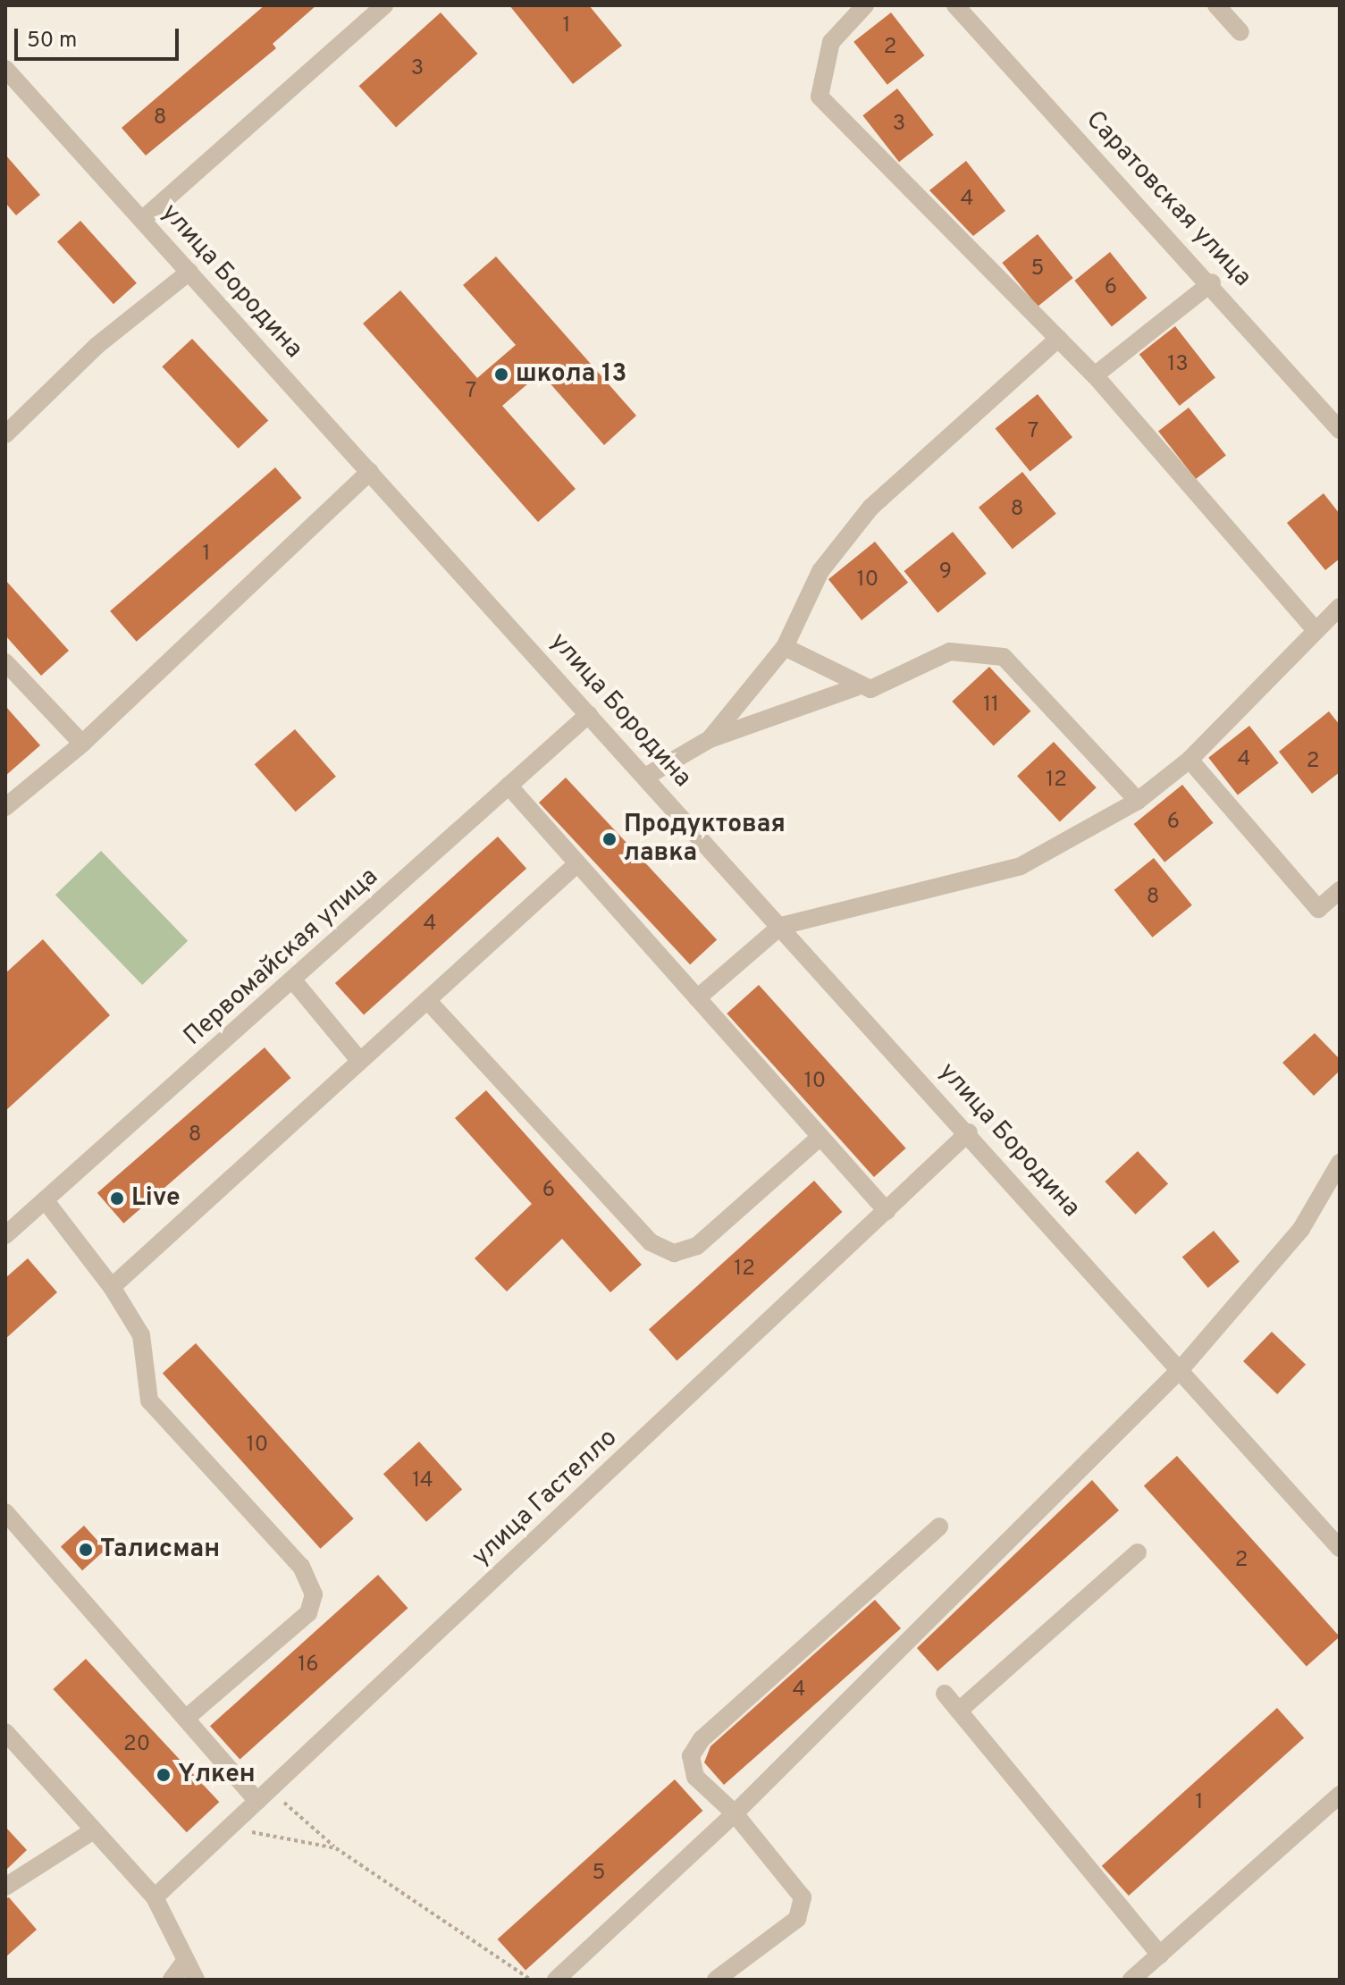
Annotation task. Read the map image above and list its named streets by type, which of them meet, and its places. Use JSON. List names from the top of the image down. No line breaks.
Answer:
{"streets":{"street":["Саратовская улица","улица Бородина","Первомайская улица","улица Гастелло"]},"crossings":[["улица Бородина","Первомайская улица"],["улица Бородина","улица Гастелло"]],"places":["школа 13","Продуктовая лавка","Live","Талисман","Yлкен"],"house_numbers":["1","2","3","8","3","4","5","6","13","7","7","8","1","9","10","11","4","2","12","6","8","4","10","8","6","12","10","14","2","16","4","20","1","5"],"scale_bar":"50 m"}
